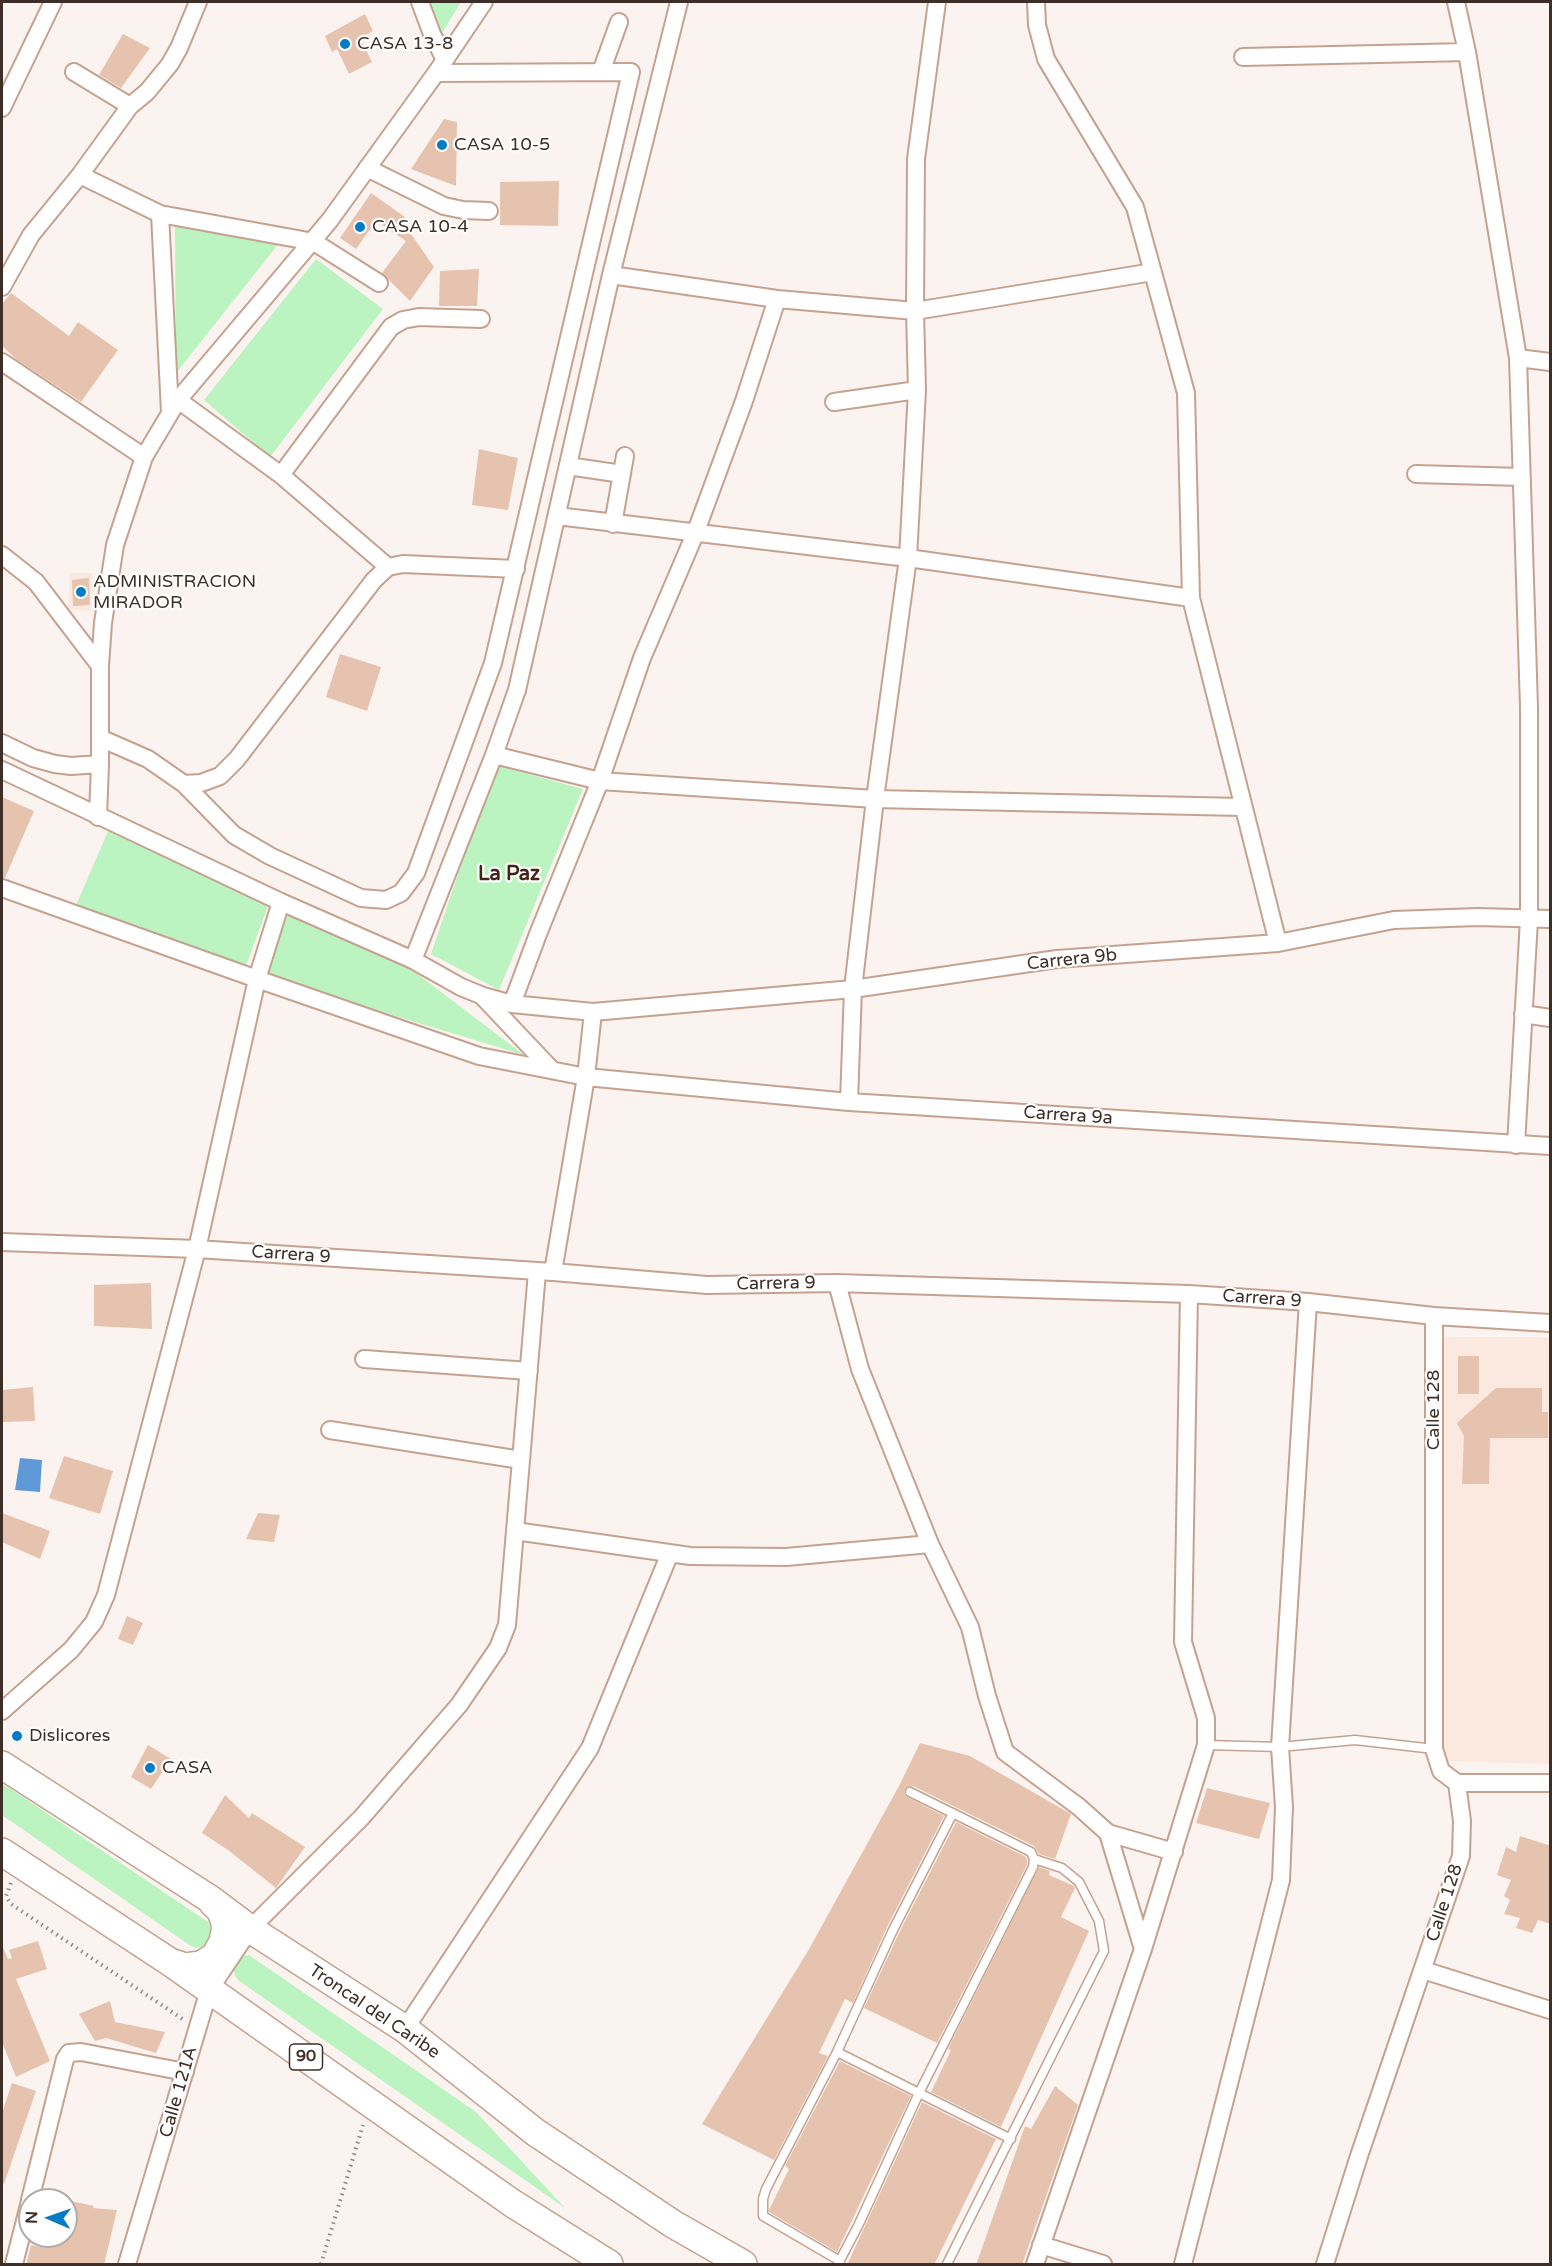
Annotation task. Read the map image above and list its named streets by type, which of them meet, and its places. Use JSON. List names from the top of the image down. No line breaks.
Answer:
{"streets":{"highway":["Troncal del Caribe","90"],"street":["Carrera 9b","Carrera 9a","Carrera 9","Calle 128","Calle 121A"]},"crossings":[["Carrera 9b","Calle 121A"],["Carrera 9a","Calle 121A"],["Carrera 9","Calle 128"],["Carrera 9","Calle 121A"],["Troncal del Caribe","Calle 121A"],["90","Calle 121A"]],"districts":["La Paz"],"places":["CASA 13-8","CASA 10-5","CASA 10-4","ADMINISTRACION MIRADOR","Dislicores","CASA"],"north":"left"}
